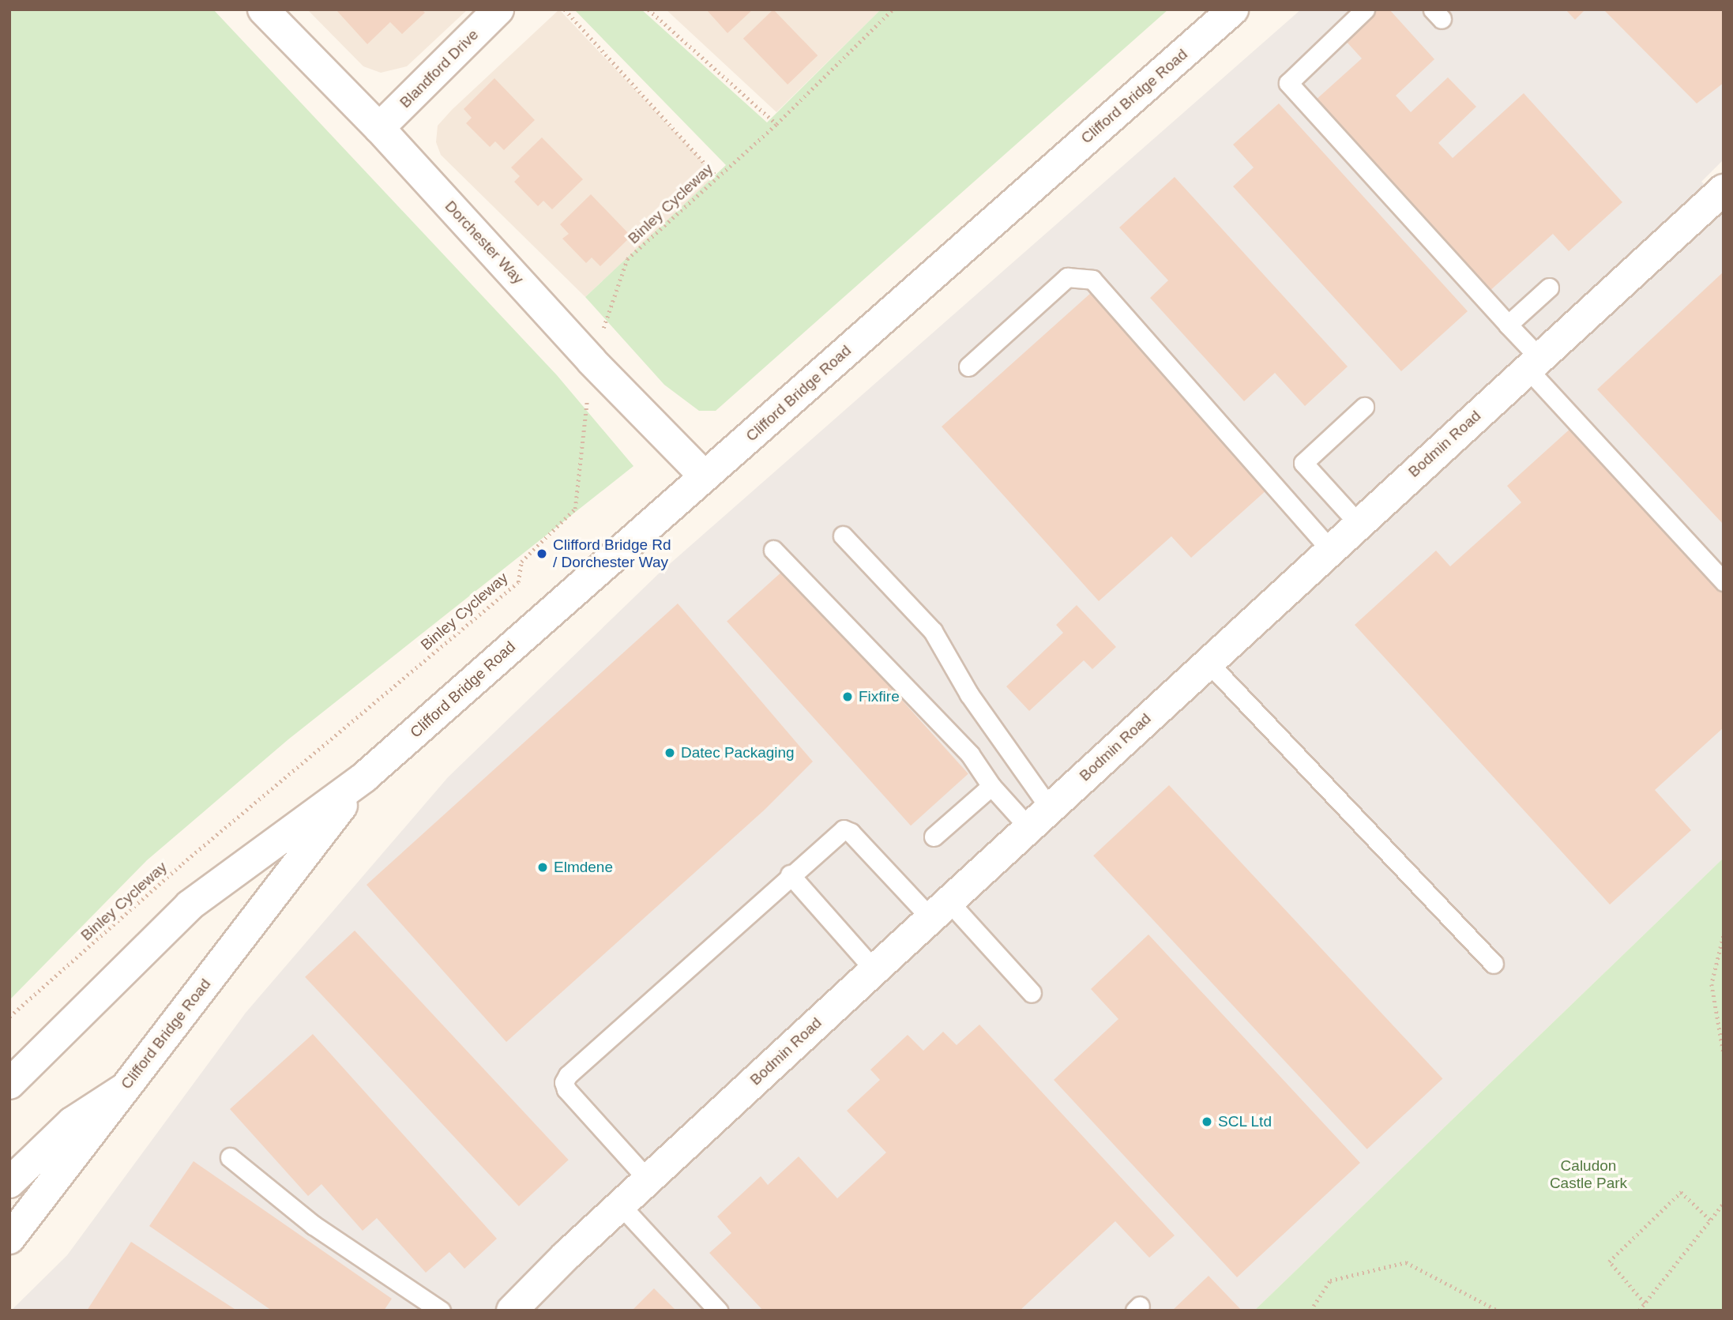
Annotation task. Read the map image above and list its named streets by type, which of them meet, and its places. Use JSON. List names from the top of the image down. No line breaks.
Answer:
{"streets":{"street":["Blandford Drive","Clifford Bridge Road","Dorchester Way","Bodmin Road"],"path":["Binley Cycleway"]},"crossings":[["Blandford Drive","Dorchester Way"],["Clifford Bridge Road","Dorchester Way"],["Binley Cycleway","Dorchester Way"]],"parks":["Caludon Castle Park"],"places":["Clifford Bridge Rd / Dorchester Way","Fixfire","Datec Packaging","Elmdene","SCL Ltd"]}
